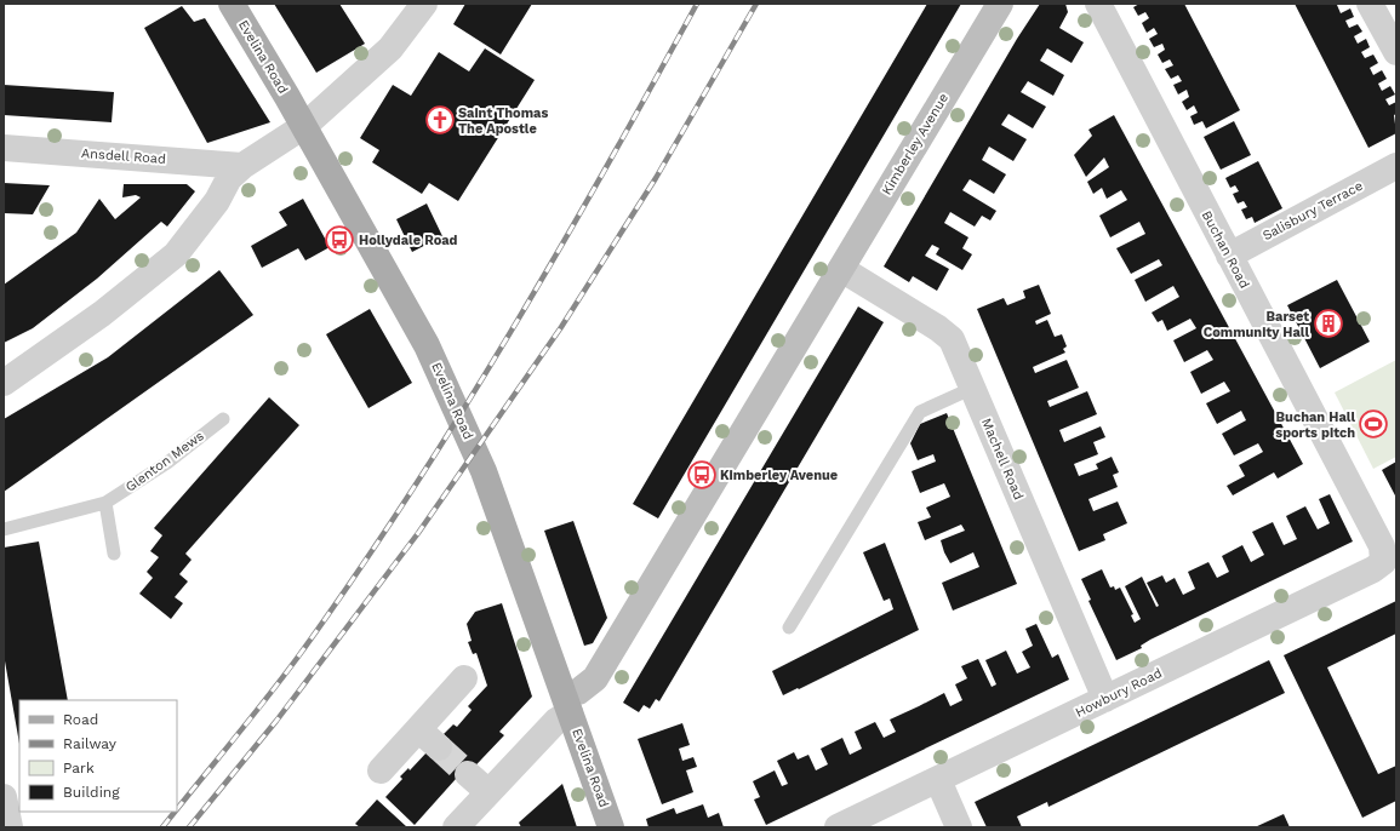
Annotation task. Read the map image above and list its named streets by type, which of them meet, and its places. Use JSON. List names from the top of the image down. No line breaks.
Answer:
{"streets":{"main road":["Evelina Road"],"street":["Kimberley Avenue","Ansdell Road","Salisbury Terrace","Buchan Road","Machell Road","Howbury Road"],"lane":["Glenton Mews"]},"crossings":[["Evelina Road","Kimberley Avenue"],["Kimberley Avenue","Machell Road"],["Salisbury Terrace","Buchan Road"],["Buchan Road","Howbury Road"],["Machell Road","Howbury Road"]],"places":{"church":["Saint Thomas The Apostle"],"bus stop":["Hollydale Road","Kimberley Avenue"],"building":["Barset Community Hall"],"sports":["Buchan Hall sports pitch"]},"legend":["Road","Railway","Park","Building"]}
